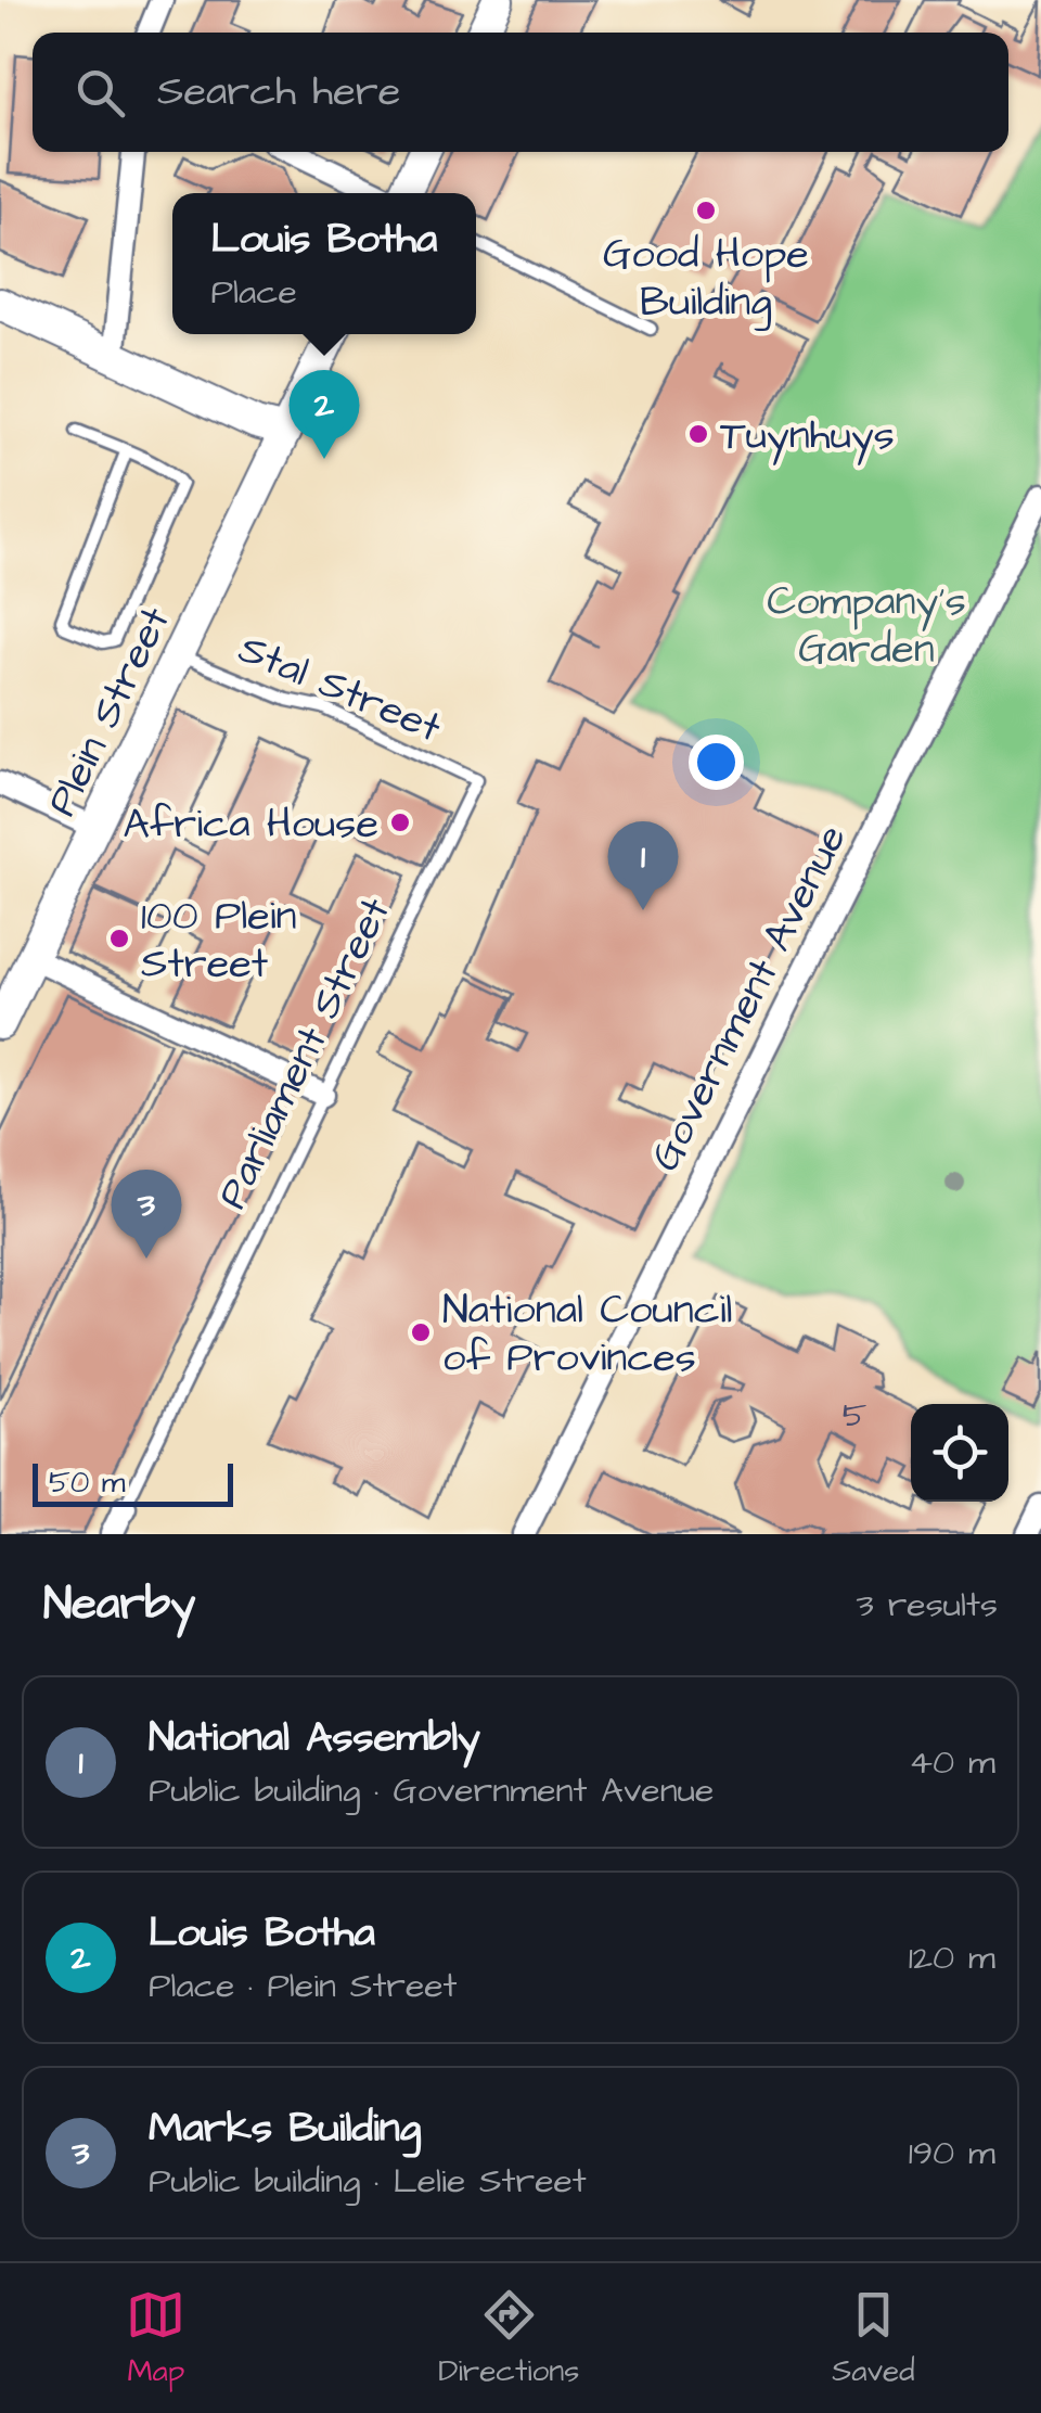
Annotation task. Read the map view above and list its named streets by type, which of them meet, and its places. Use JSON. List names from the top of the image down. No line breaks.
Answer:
{"streets":{"street":["Plein Street","Government Avenue","Parliament Street"],"lane":["Stal Street"]},"crossings":[["Stal Street","Plein Street"],["Stal Street","Parliament Street"]],"parks":["Company's Garden"],"places":["Good Hope Building","Tuynhuys","Africa House","100 Plein Street","National Council of Provinces"],"house_numbers":["5"],"scale_bar":"50 m","page":{"search":"Search here","popup":["Louis Botha","Place"],"pins":["2","1","3"],"scale":"50 m","heading":["Nearby","3 results"],"list":[{"mark":"1","name":"National Assembly","note":"Public building · Government Avenue","value":"40 m"},{"mark":"2","name":"Louis Botha","note":"Place · Plein Street","value":"120 m"},{"mark":"3","name":"Marks Building","note":"Public building · Lelie Street","value":"190 m"}],"nav":["Map","Directions","Saved"]}}
